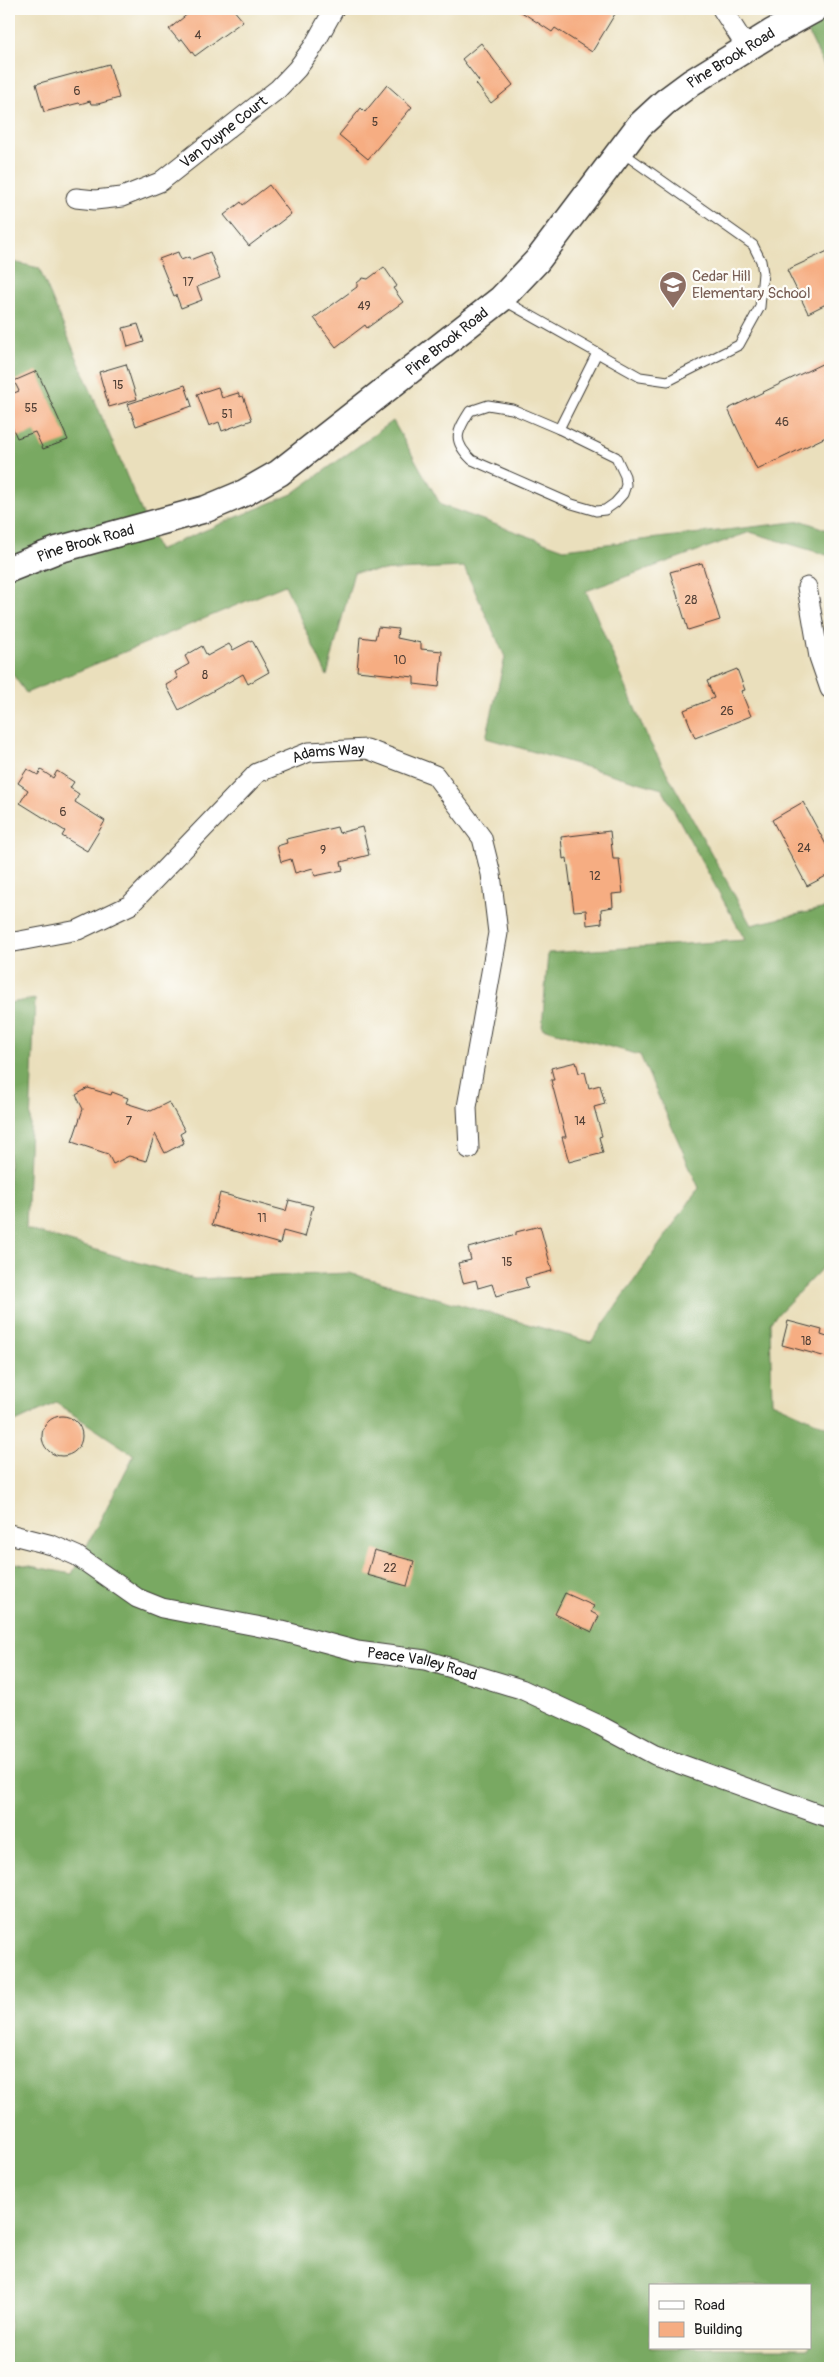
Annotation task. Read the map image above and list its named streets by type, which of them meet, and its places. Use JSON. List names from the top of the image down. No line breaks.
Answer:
{"streets":{"street":["Pine Brook Road","Van Duyne Court","Adams Way","Peace Valley Road"]},"places":{"school or university":["Cedar Hill Elementary School"]},"house_numbers":["4","6","5","17","49","15","55","51","46","28","10","8","26","6","24","9","12","7","14","11","15","18","22"],"legend":["Road","Building"]}
